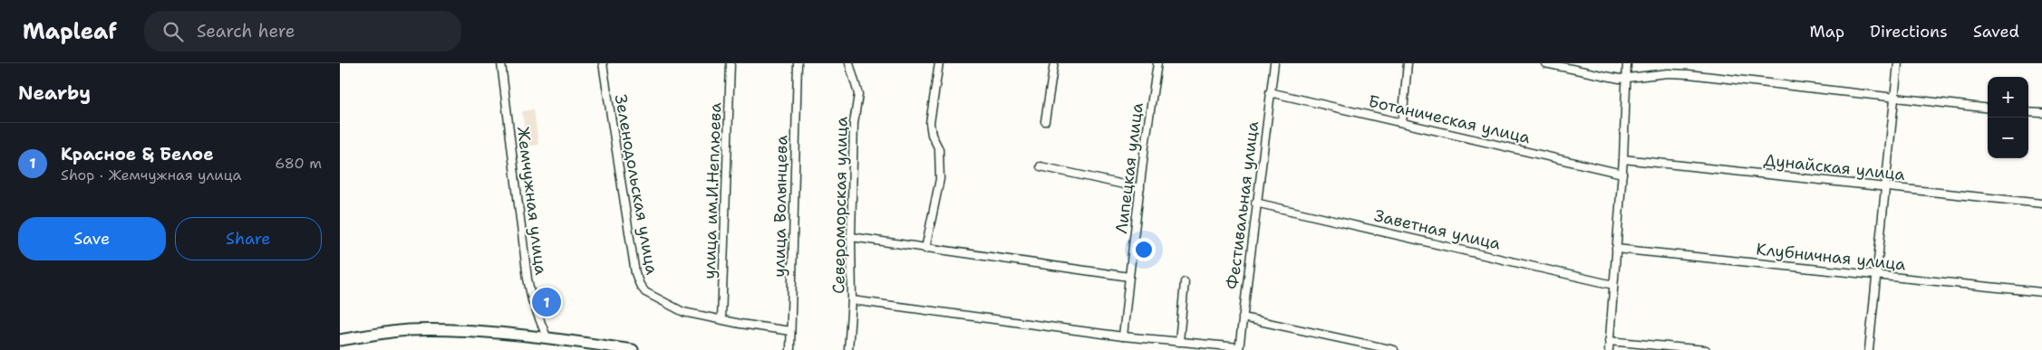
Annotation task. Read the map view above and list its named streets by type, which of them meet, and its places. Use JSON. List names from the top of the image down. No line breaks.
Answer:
{"streets":{"street":["Ботаническая улица","Дунайская улица","Липецкая улица","Зеленодольская улица","улица им.И.Неплюева","Жемчужная улица","Североморская улица","Фестивальная улица","улица Волынцева","Заветная улица","Клубничная улица"]},"crossings":[["Ботаническая улица","Фестивальная улица"],["Зеленодольская улица","улица им.И.Неплюева"],["Зеленодольская улица","улица Волынцева"],["Фестивальная улица","Заветная улица"]],"page":{"header":"Mapleaf","search":"Search here","nav":["Map","Directions","Saved"],"heading":"Nearby","map_buttons":["+","−"],"list":[{"mark":"1","name":"Красное & Белое","note":"Shop · Жемчужная улица","value":"680 m"}],"buttons":["Save","Share"],"pins":"1"}}
